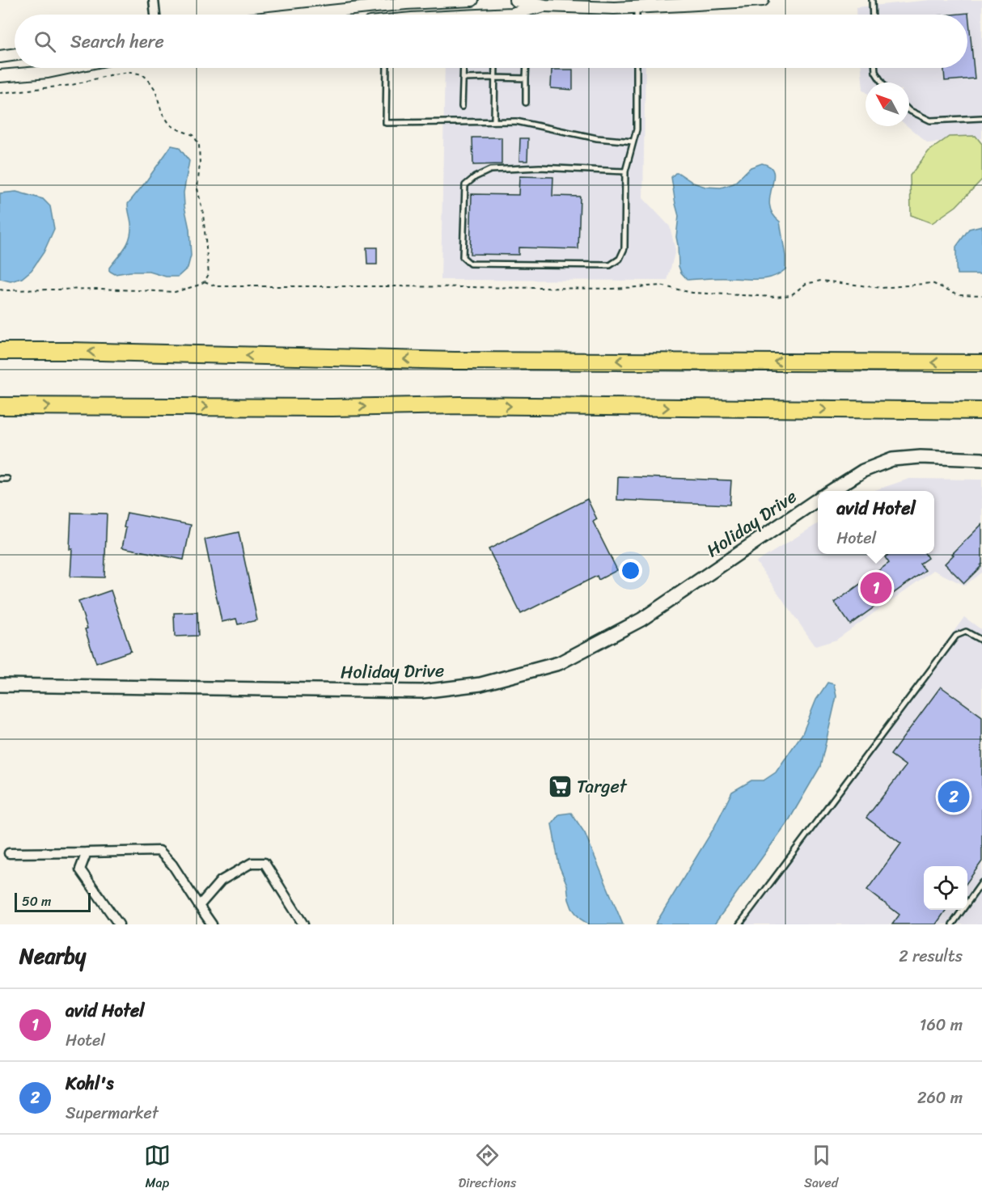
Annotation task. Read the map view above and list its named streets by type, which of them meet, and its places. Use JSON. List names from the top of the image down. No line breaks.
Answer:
{"streets":{"main road":["Holiday Drive"]},"places":{"supermarket":["Target"]},"scale_bar":"50 m","north":"top left","page":{"search":"Search here","popup":["avid Hotel","Hotel"],"pins":["1","2"],"scale":"50 m","heading":["Nearby","2 results"],"list":[{"mark":"1","name":"avid Hotel","note":"Hotel","value":"160 m"},{"mark":"2","name":"Kohl's","note":"Supermarket","value":"260 m"}],"nav":["Map","Directions","Saved"]}}
